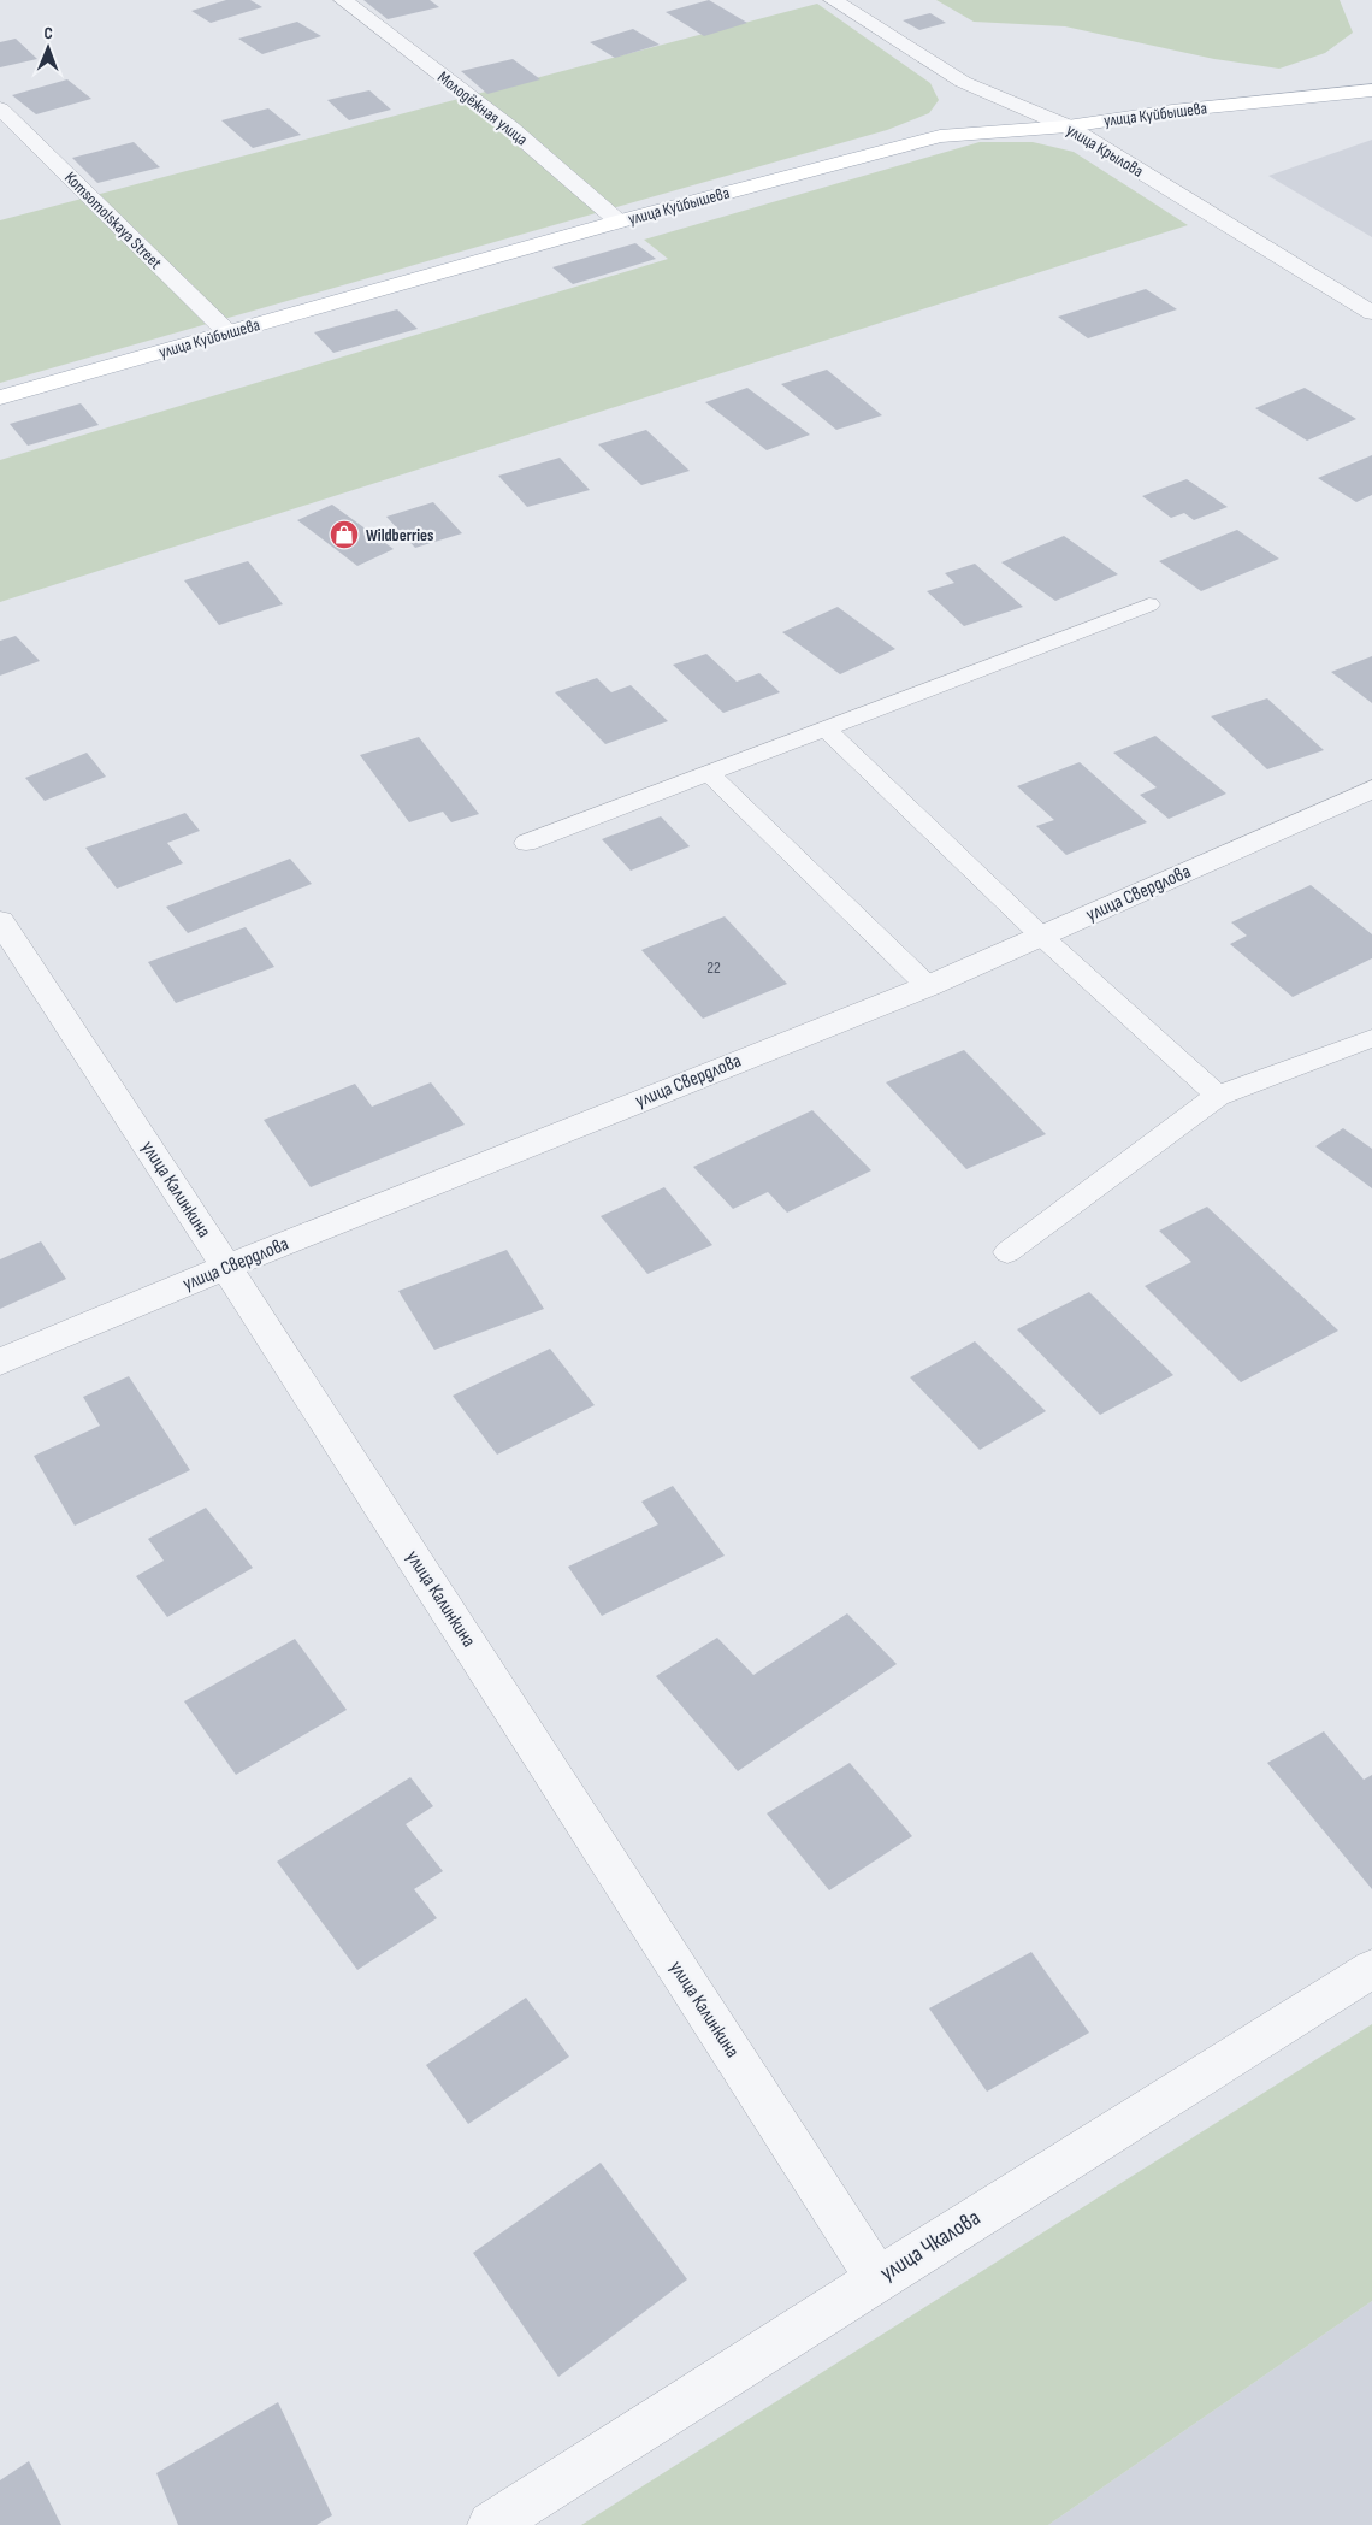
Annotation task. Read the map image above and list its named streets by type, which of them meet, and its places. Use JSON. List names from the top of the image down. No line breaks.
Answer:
{"streets":{"main road":["улица Куйбышева"],"street":["Молодёжная улица","улица Крылова","Komsomolskaya Street","улица Свердлова","улица Калинкина","улица Чкалова"]},"crossings":[["Молодёжная улица","улица Куйбышева"],["улица Куйбышева","улица Крылова"],["улица Куйбышева","Komsomolskaya Street"],["улица Свердлова","улица Калинкина"],["улица Калинкина","улица Чкалова"]],"places":{"shop":["Wildberries"]},"house_numbers":["22"],"north":"top"}
